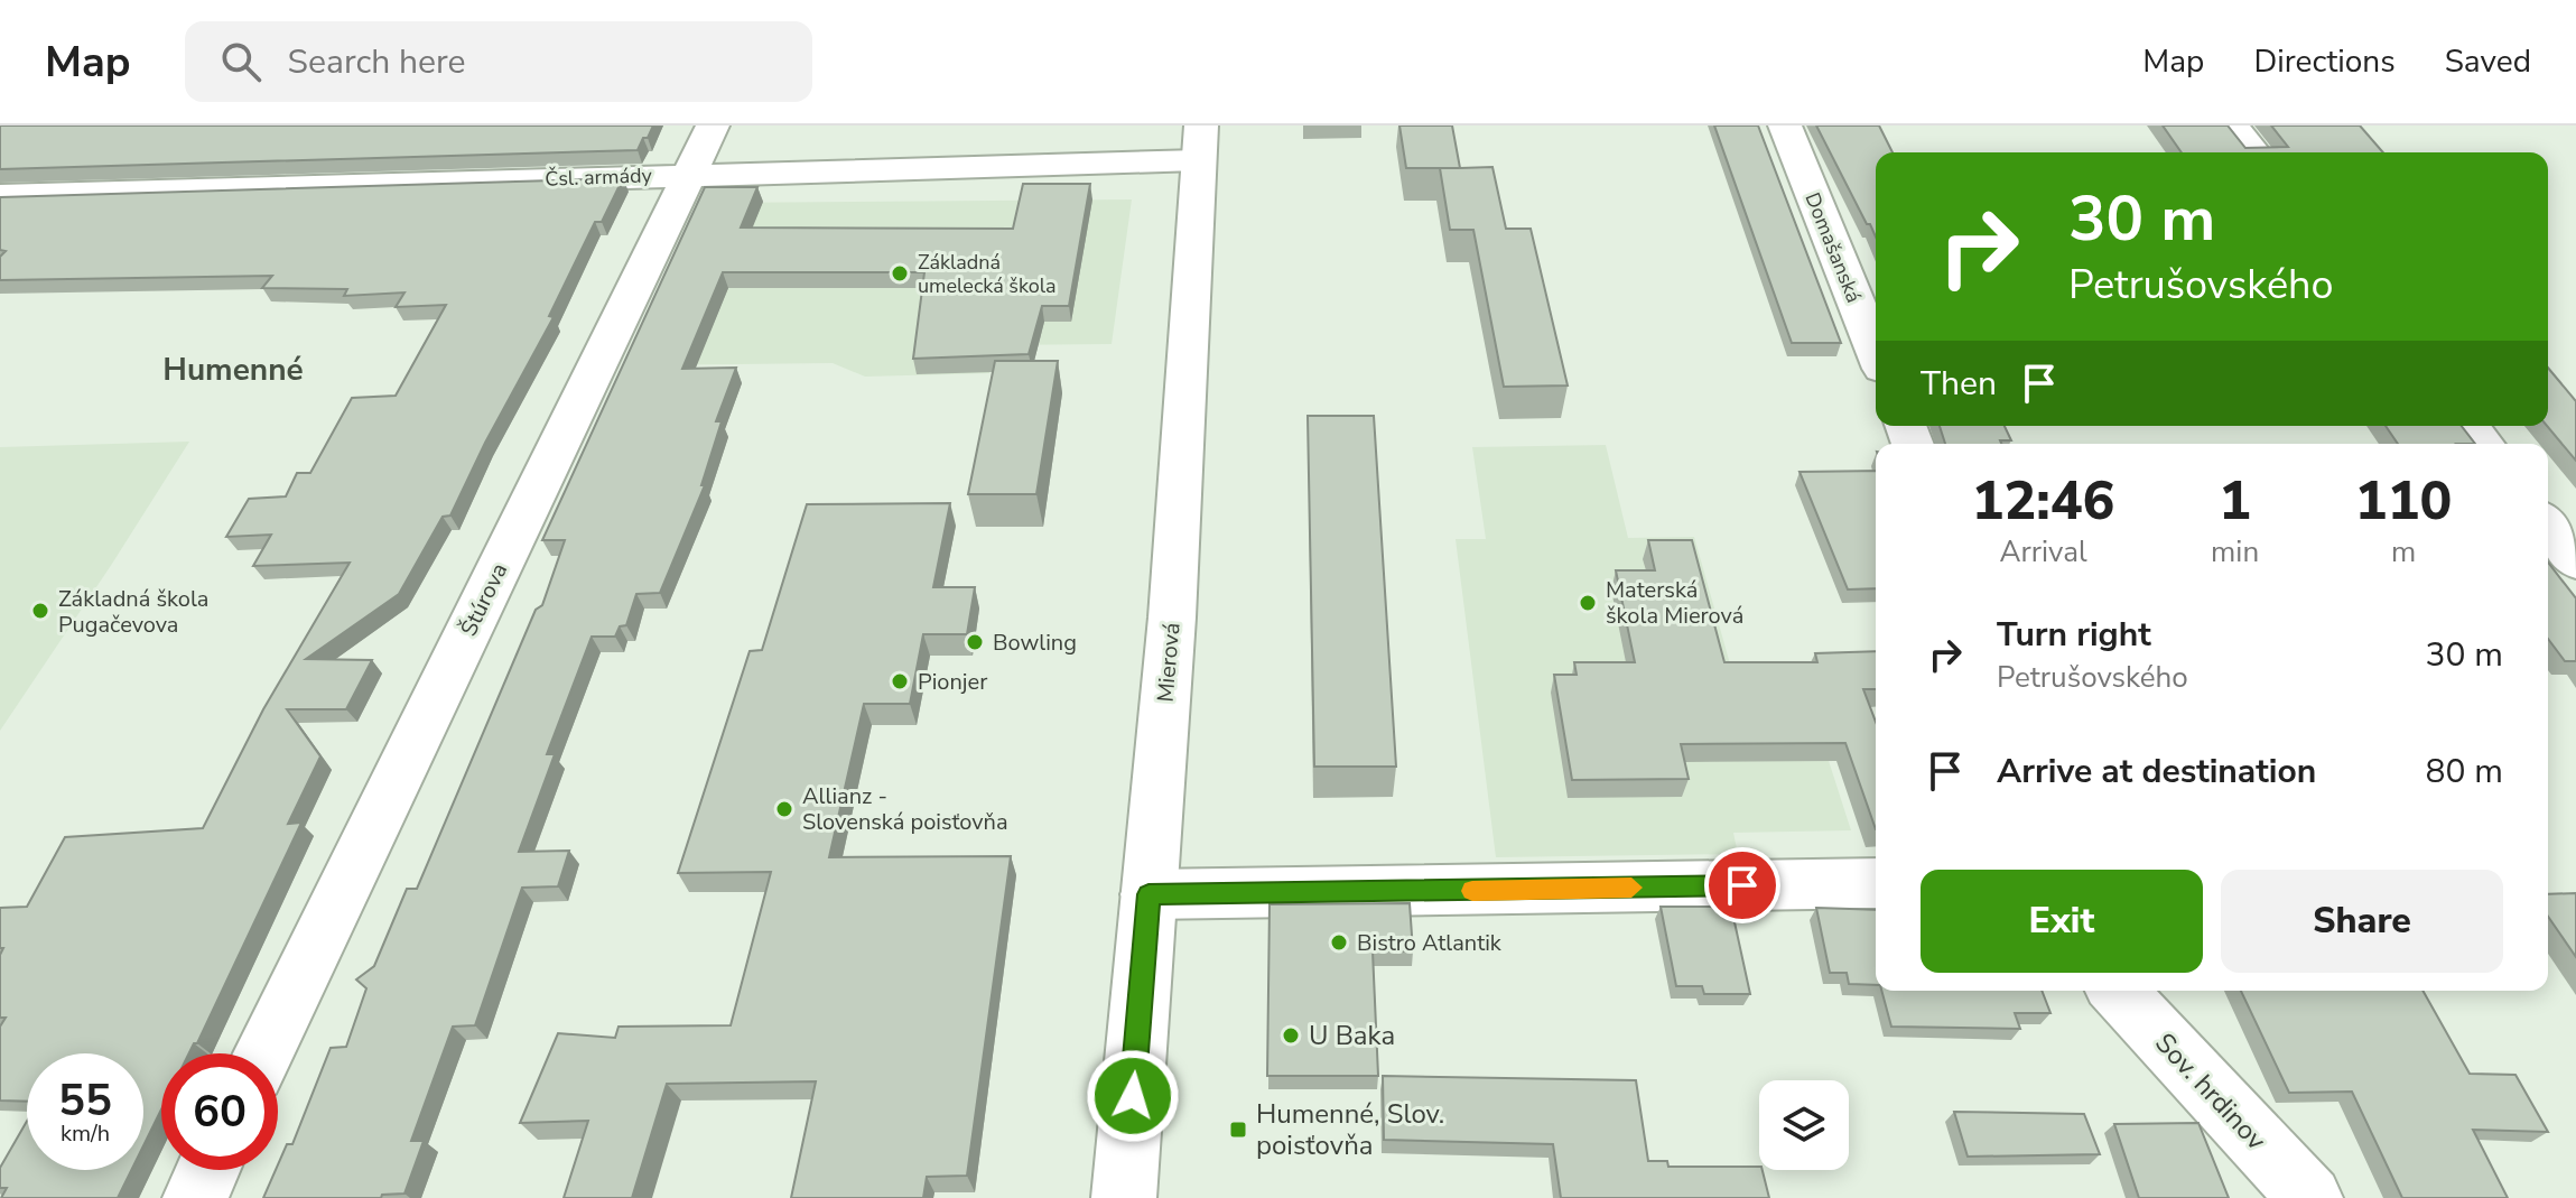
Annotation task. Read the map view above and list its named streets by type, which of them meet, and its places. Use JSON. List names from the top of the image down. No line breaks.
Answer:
{"streets":{"street":["Čsl. armády","Domašanská","Štúrova","Mierová","Sov. hrdinov"]},"crossings":[["Čsl. armády","Štúrova"],["Čsl. armády","Mierová"]],"districts":["Humenné"],"places":{"other":["Základná umelecká škola","Materská škola Mierová","Základná škola Pugačevova","Bowling","Pionjer","Allianz - Slovenská poisťovňa","Bistro Atlantik","U Baka"],"transit":["Humenné, Slov. poisťovňa"]},"page":{"header":"Map","search":"Search here","nav":["Map","Directions","Saved"],"turn":["30 m","Petrušovského"],"then":"Then","eta":["12:46","Arrival","1","min","110","m"],"list":[{"name":"Turn right","note":"Petrušovského","value":"30 m"},{"name":"Arrive at destination","value":"80 m"}],"buttons":["Exit","Share"],"speed":"55 km/h","limit":"60"}}
